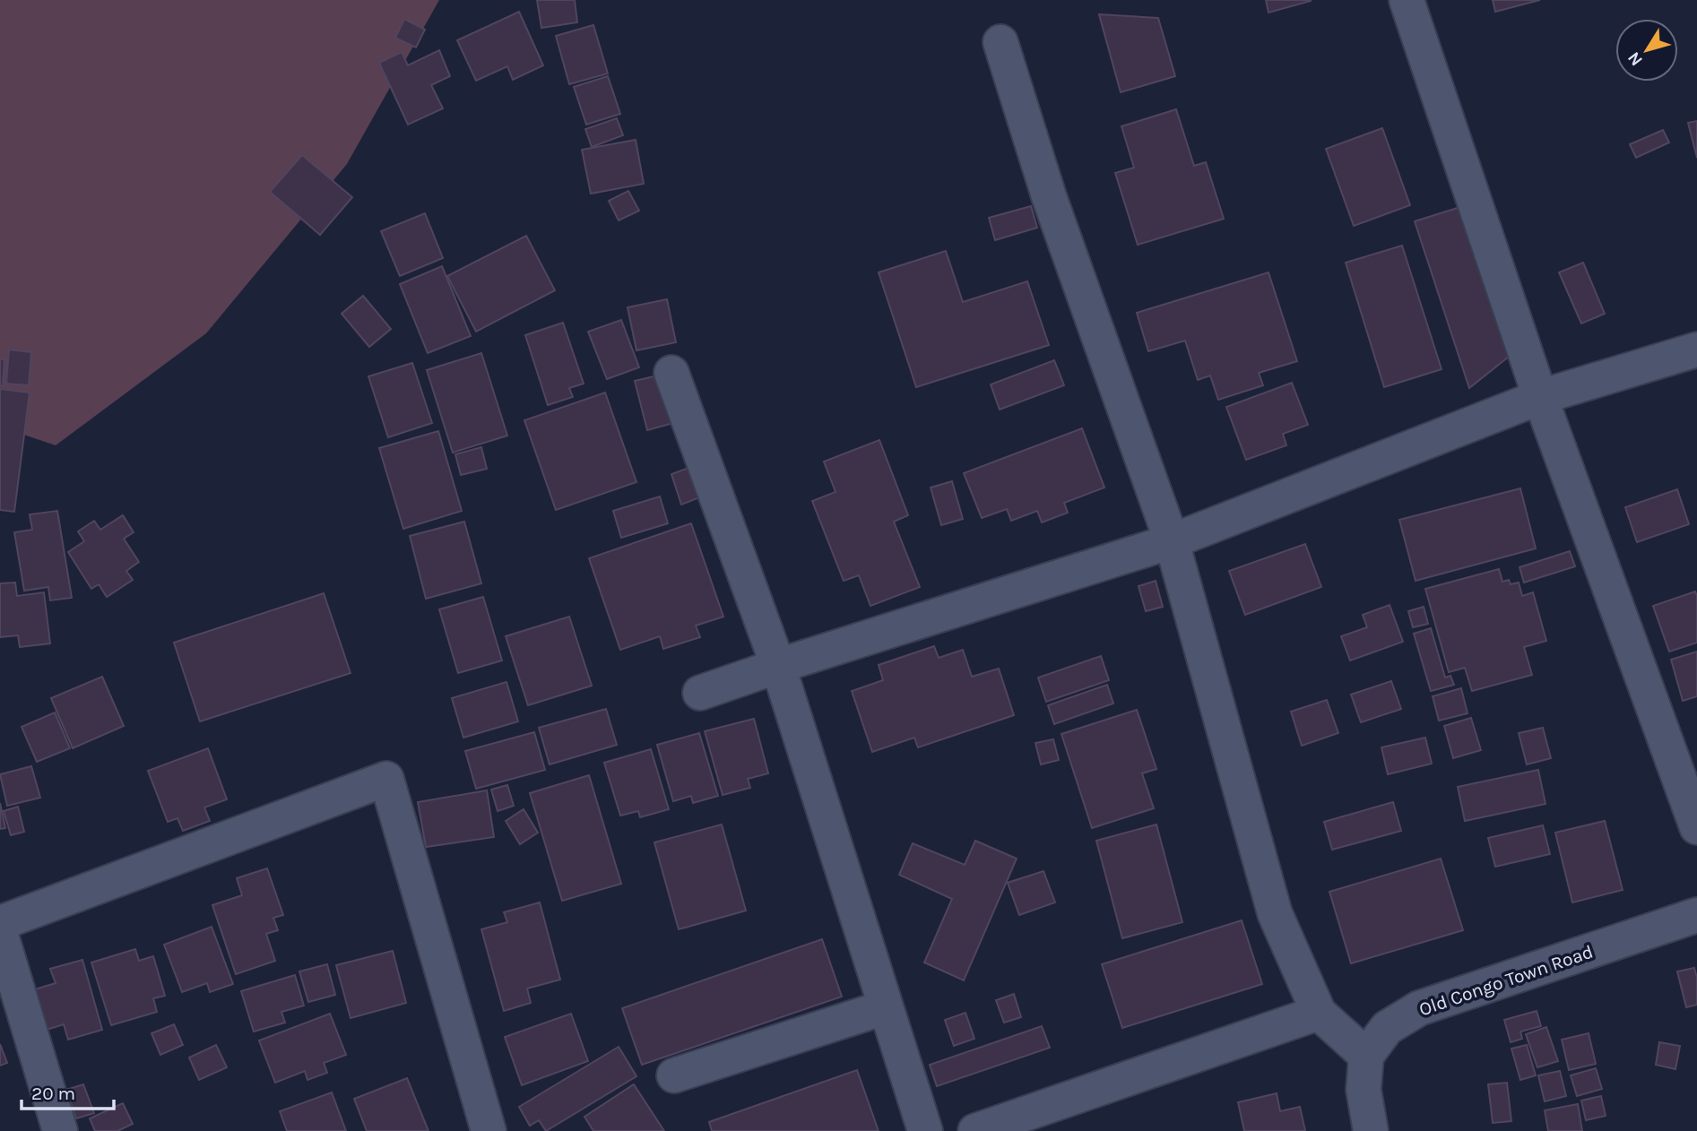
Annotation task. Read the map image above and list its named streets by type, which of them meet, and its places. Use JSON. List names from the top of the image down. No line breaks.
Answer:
{"streets":{"street":["Old Congo Town Road"]},"scale_bar":"20 m","north":"bottom left"}
